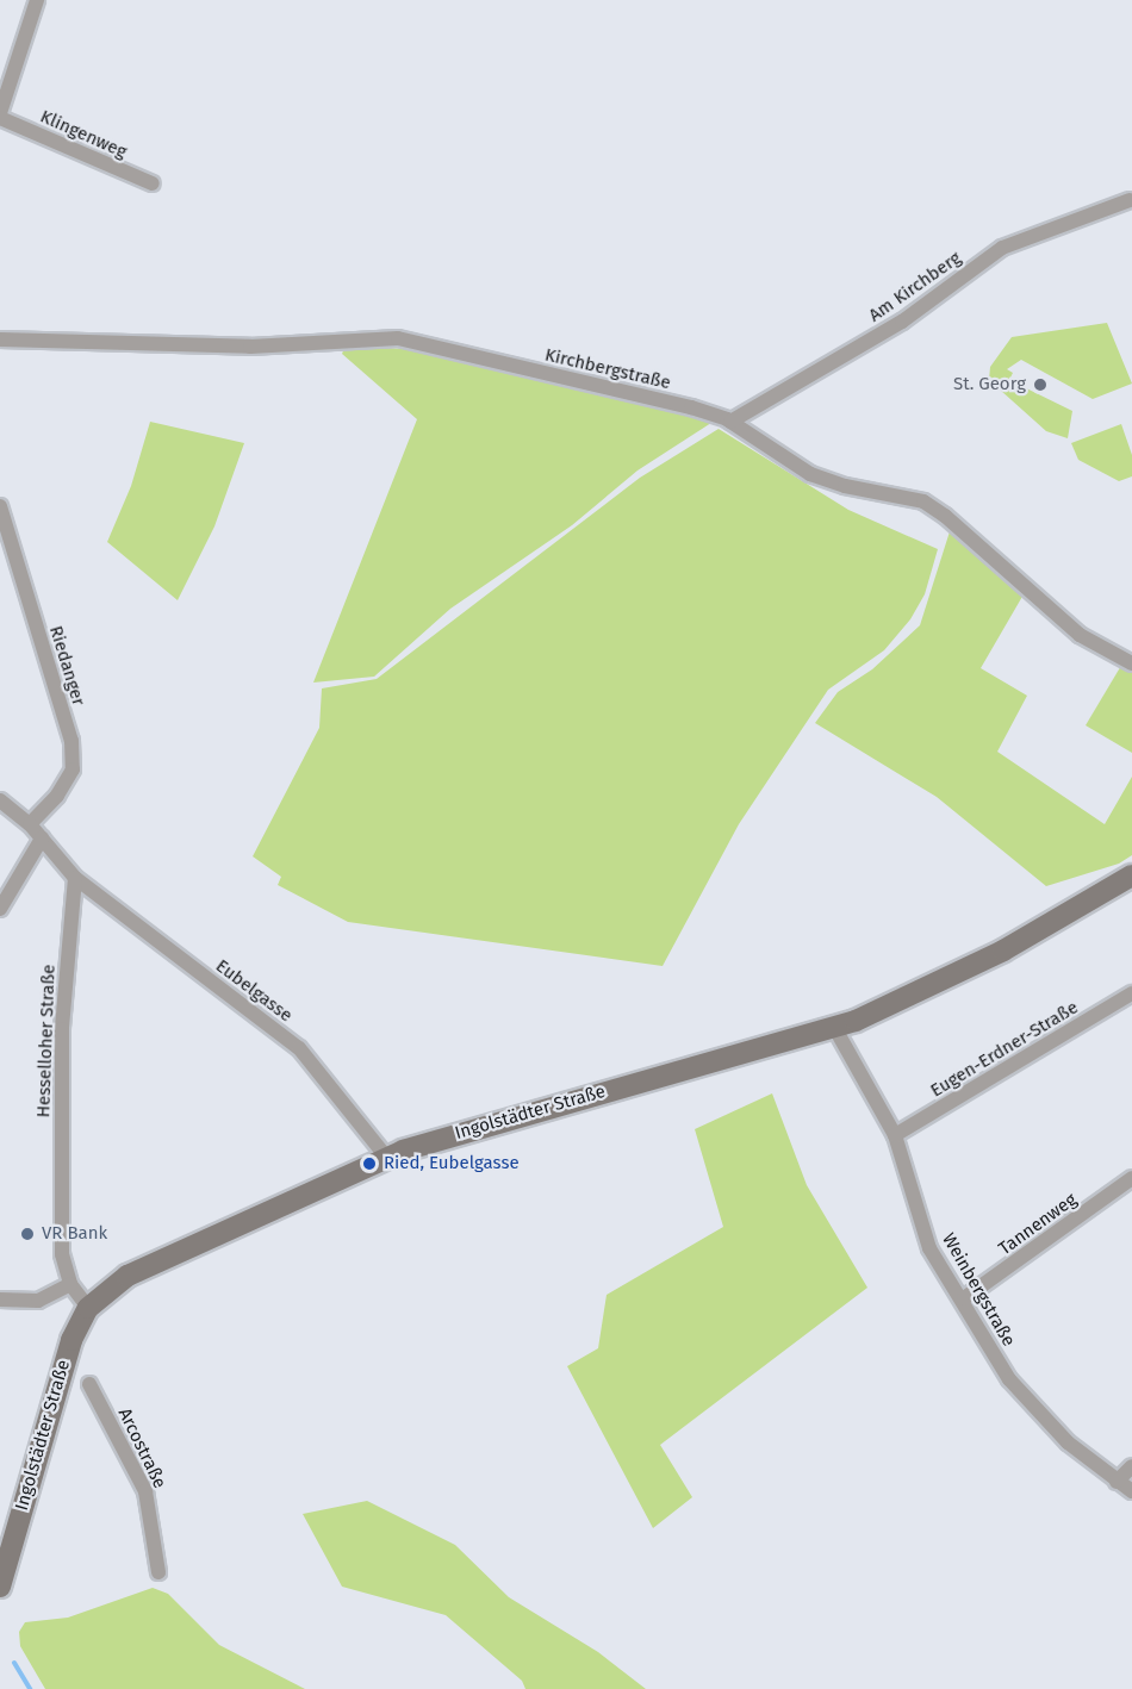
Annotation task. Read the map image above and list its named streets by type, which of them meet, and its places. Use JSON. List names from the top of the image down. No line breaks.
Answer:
{"streets":{"main road":["Ingolstädter Straße"],"street":["Klingenweg","Am Kirchberg","Kirchbergstraße","Riedanger","Eubelgasse","Hesselloher Straße","Eugen-Erdner-Straße","Tannenweg","Weinbergstraße","Arcostraße"]},"crossings":[["Am Kirchberg","Kirchbergstraße"],["Eubelgasse","Hesselloher Straße"],["Eubelgasse","Ingolstädter Straße"],["Hesselloher Straße","Ingolstädter Straße"],["Eugen-Erdner-Straße","Weinbergstraße"],["Ingolstädter Straße","Weinbergstraße"],["Tannenweg","Weinbergstraße"]],"places":["St. Georg","Ried, Eubelgasse","VR Bank"]}
